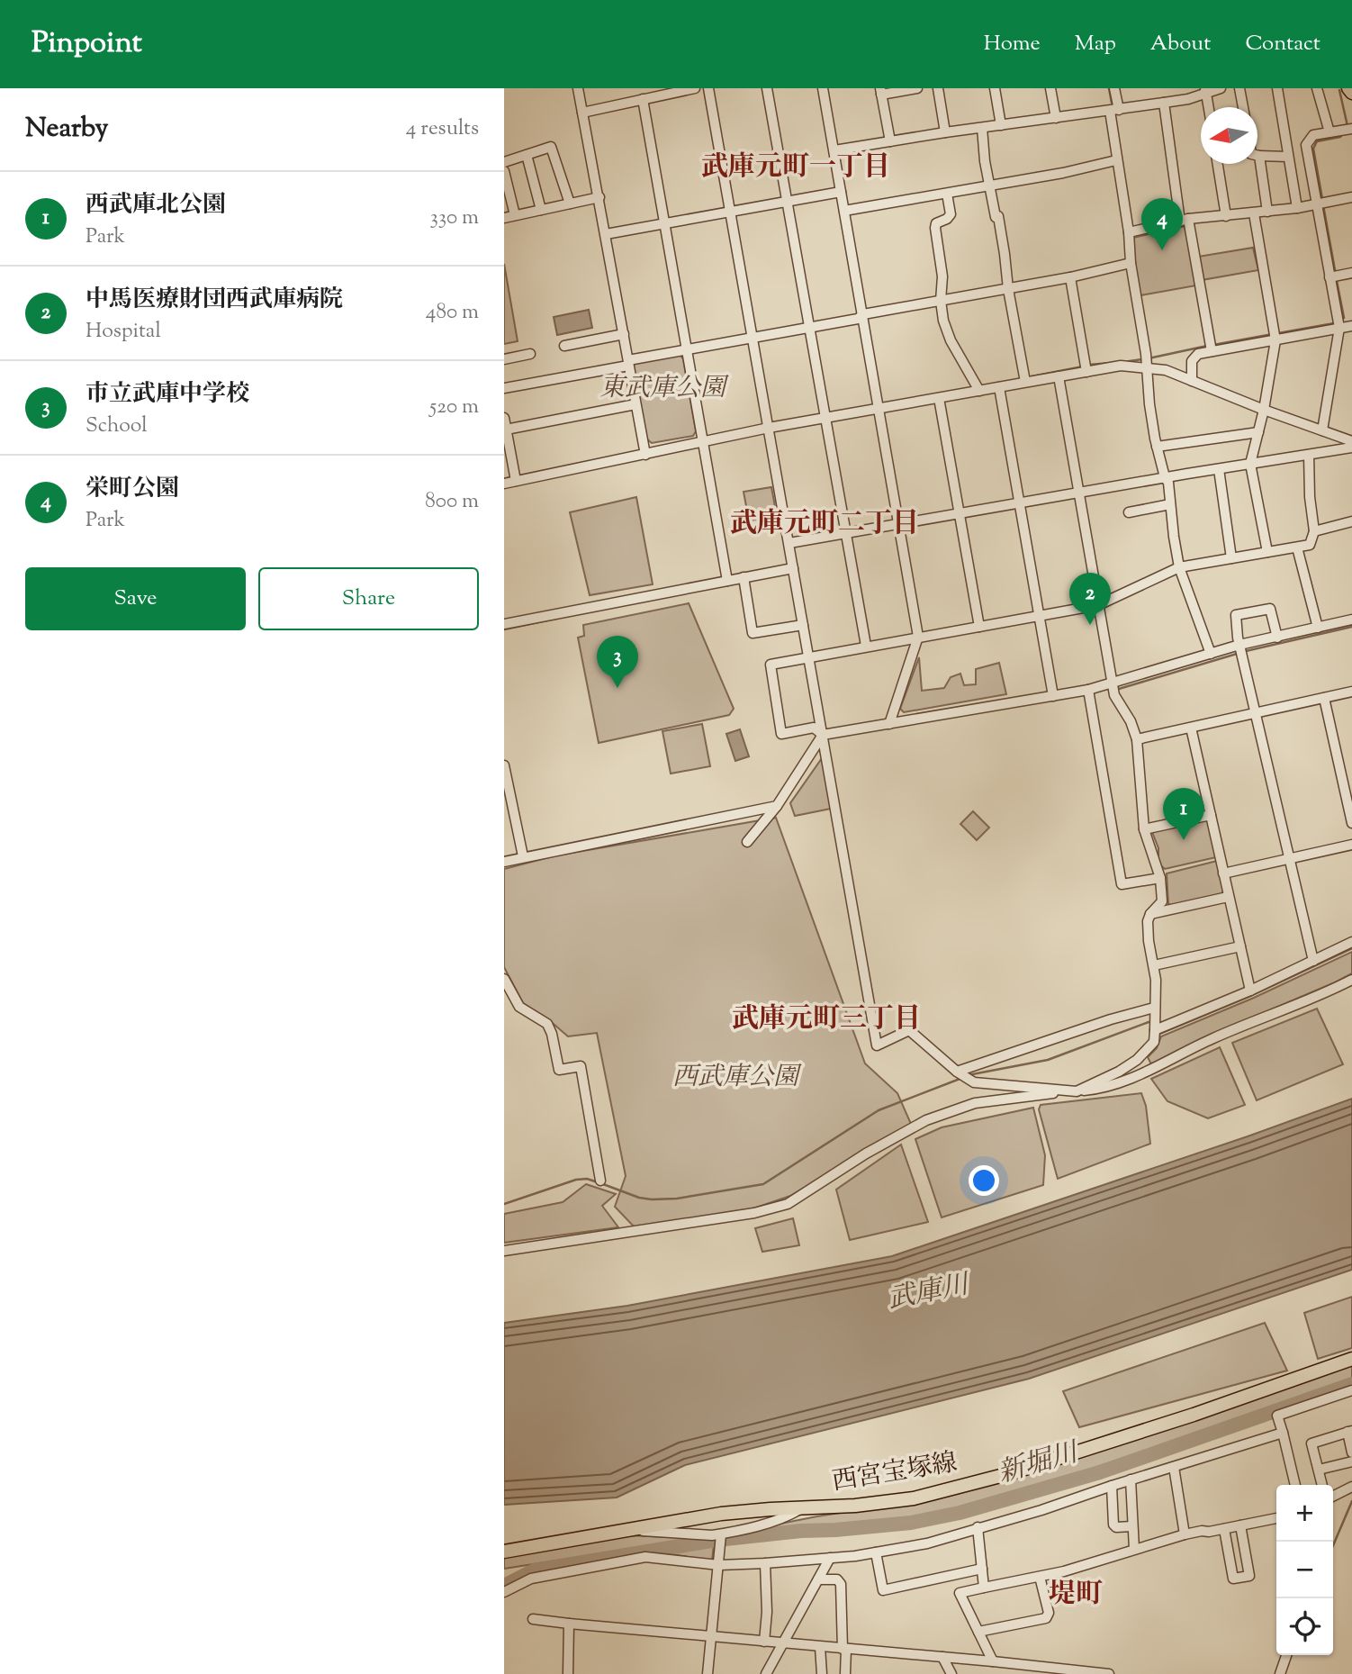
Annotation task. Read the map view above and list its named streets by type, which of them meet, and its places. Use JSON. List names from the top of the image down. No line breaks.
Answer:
{"streets":{"main road":["西宮宝塚線"]},"districts":["武庫元町一丁目","武庫元町二丁目","武庫元町三丁目","堤町"],"water":["武庫川","新堀川"],"parks":["東武庫公園","西武庫公園"],"north":"left","page":{"header":"Pinpoint","nav":["Home","Map","About","Contact"],"heading":["Nearby","4 results"],"list":[{"mark":"1","name":"西武庫北公園","note":"Park","value":"330 m"},{"mark":"2","name":"中馬医療財団西武庫病院","note":"Hospital","value":"480 m"},{"mark":"3","name":"市立武庫中学校","note":"School","value":"520 m"},{"mark":"4","name":"栄町公園","note":"Park","value":"800 m"}],"pins":["4","2","3","1"],"buttons":["Save","Share"],"map_buttons":["+","−"]}}
